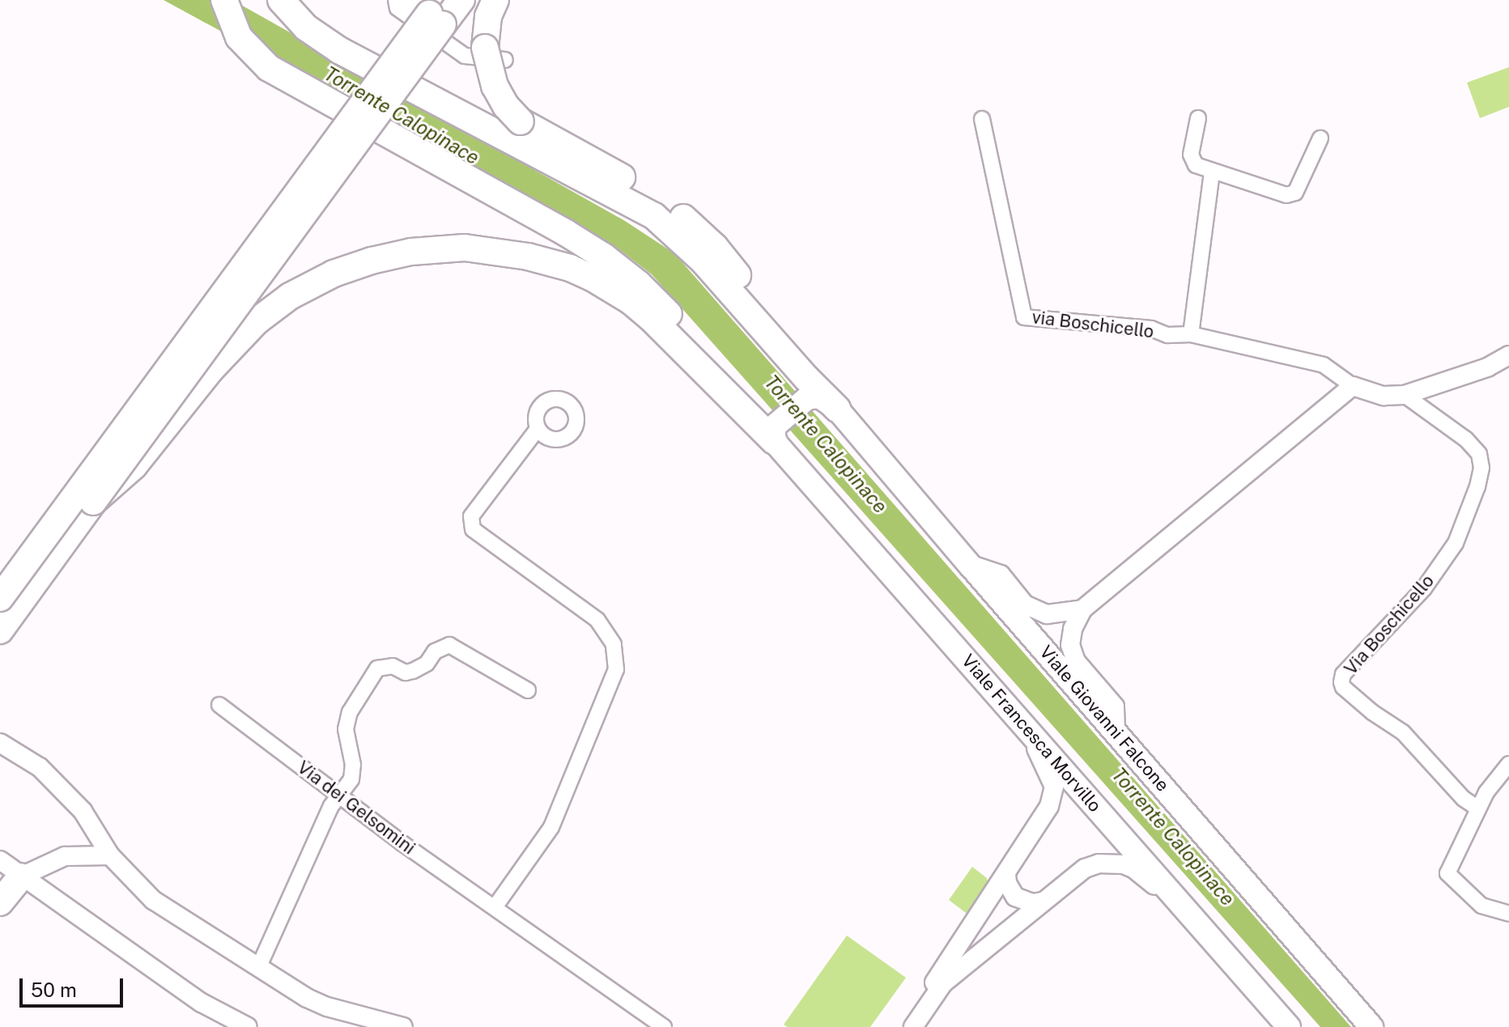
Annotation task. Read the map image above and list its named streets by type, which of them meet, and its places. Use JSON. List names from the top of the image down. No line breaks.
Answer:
{"streets":{"main road":["Viale Giovanni Falcone","Viale Francesca Morvillo"],"street":["via Boschicello","Via Boschicello","Via dei Gelsomini"]},"water":["Torrente Calopinace"],"scale_bar":"50 m"}
